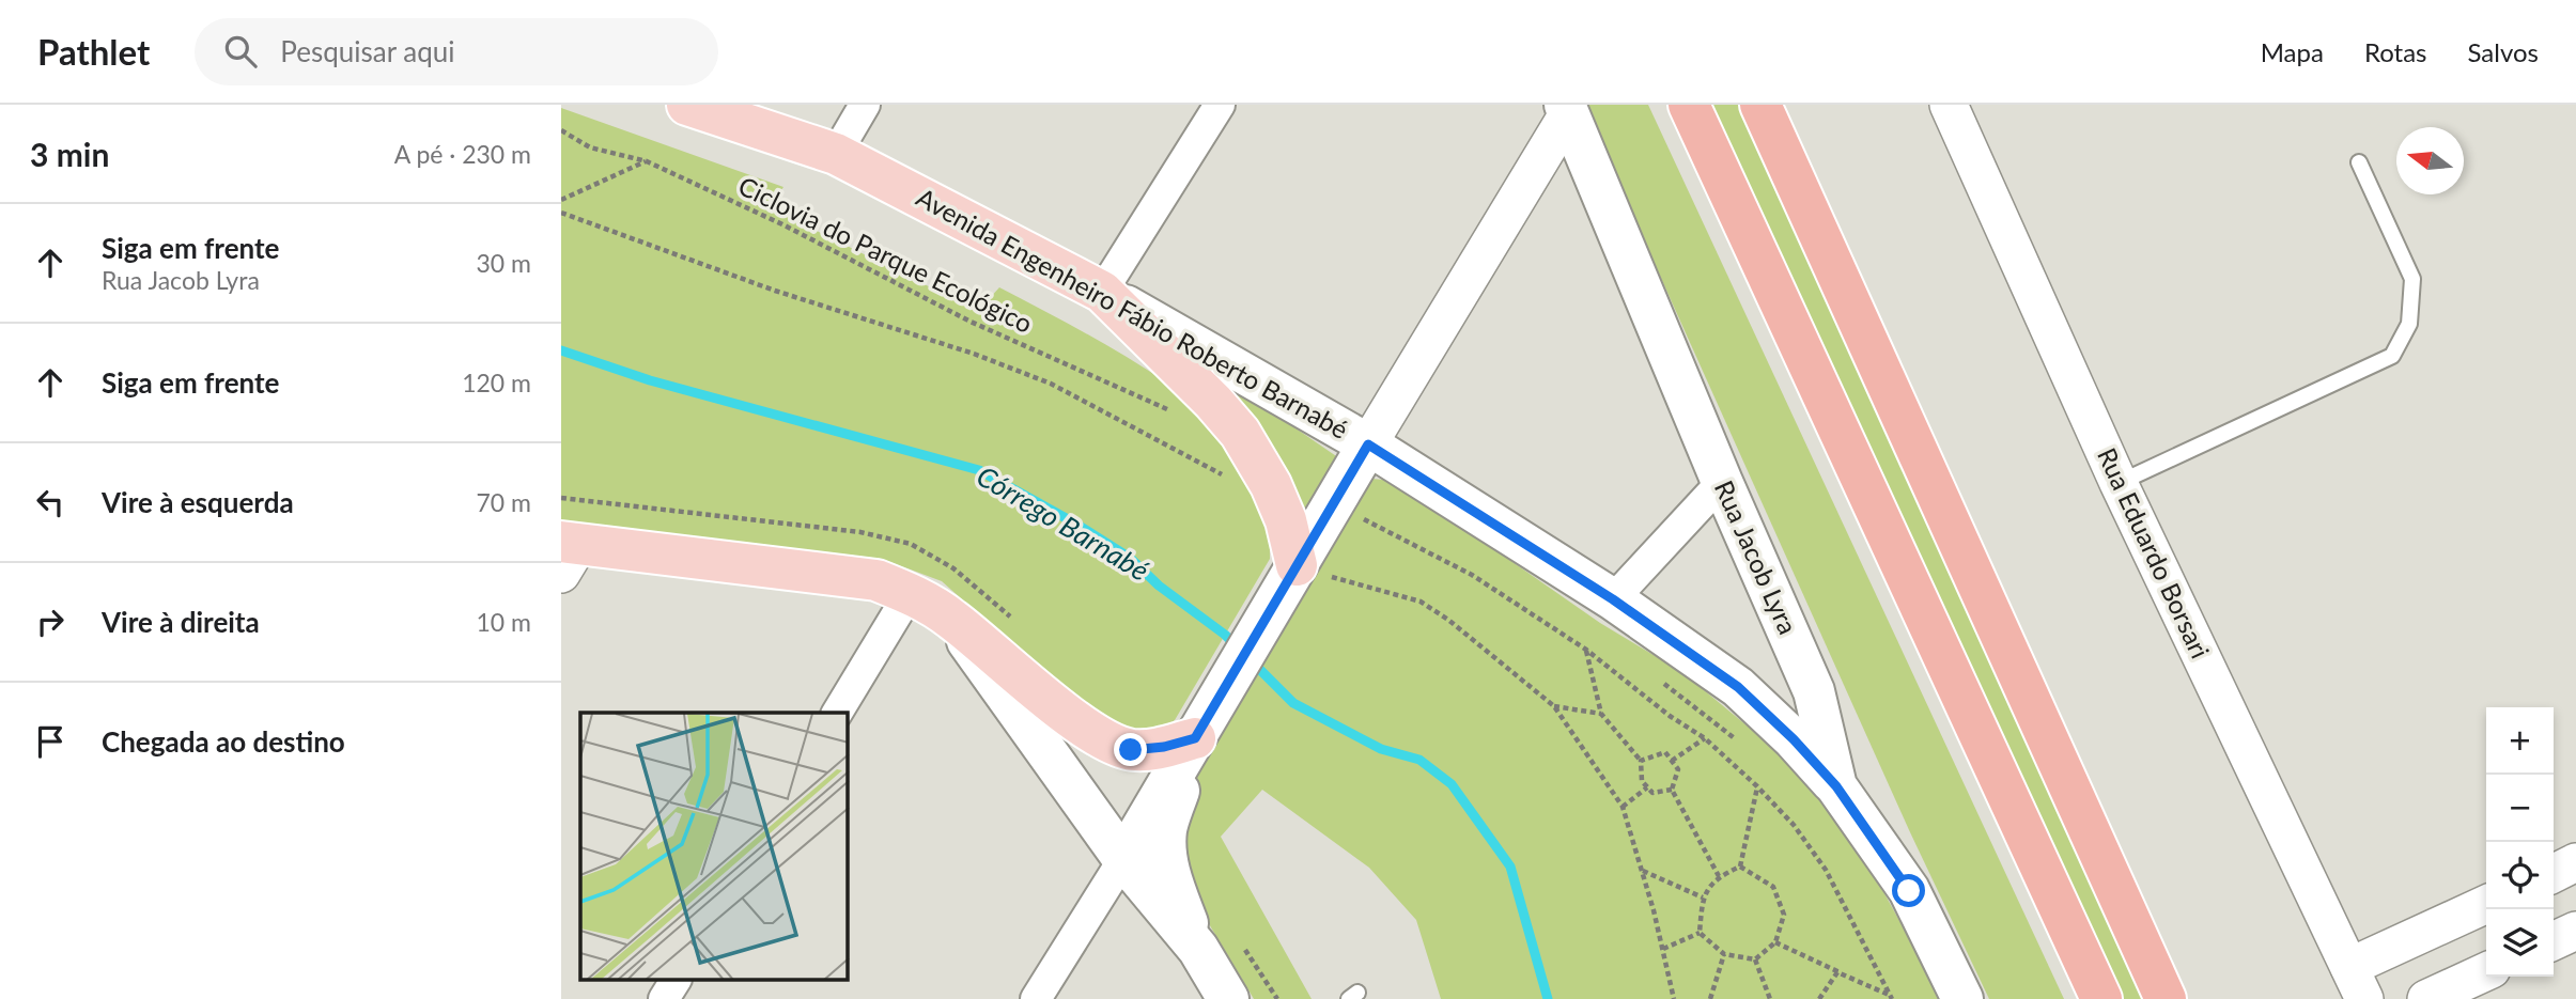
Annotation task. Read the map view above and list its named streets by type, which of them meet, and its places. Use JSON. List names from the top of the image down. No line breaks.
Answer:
{"streets":{"main road":["Avenida Engenheiro Fábio Roberto Barnabé","Rua Jacob Lyra"],"street":["Rua Eduardo Borsari"],"path":["Ciclovia do Parque Ecológico"]},"crossings":[["Avenida Engenheiro Fábio Roberto Barnabé","Rua Jacob Lyra"]],"water":["Córrego Barnabé"],"north":"left","page":{"header":"Pathlet","search":"Pesquisar aqui","nav":["Mapa","Rotas","Salvos"],"heading":["3 min","A pé · 230 m"],"list":[["Siga em frente","Rua Jacob Lyra","30 m"],["Siga em frente","120 m"],["Vire à esquerda","70 m"],["Vire à direita","10 m"],"Chegada ao destino"],"map_buttons":["+","−"]}}
